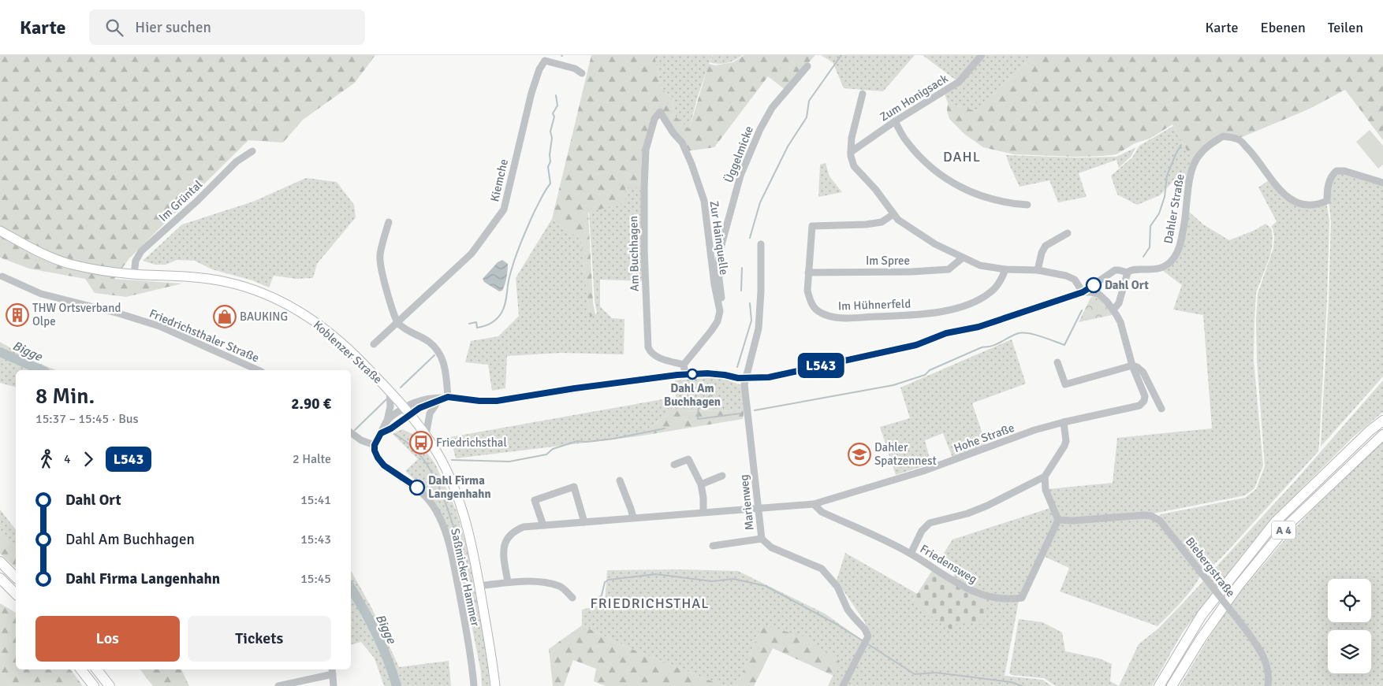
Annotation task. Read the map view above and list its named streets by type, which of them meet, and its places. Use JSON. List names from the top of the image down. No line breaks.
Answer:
{"streets":{"highway":["A 4"],"main road":["Koblenzer Straße"],"street":["Zum Honigsack","Üggelmicke","Kiemche","Im Grüntal","Dahler Straße","Zur Hainquelle","Am Buchhagen","Im Spree","Im Hühnerfeld","Friedrichsthaler Straße","Hohe Straße","Marienweg","Friedensweg","Biebergstraße","Saßmicker Hammer"]},"crossings":[["Üggelmicke","Zur Hainquelle"],["Im Grüntal","Koblenzer Straße"],["Dahler Straße","Koblenzer Straße"],["Dahler Straße","Marienweg"],["Zur Hainquelle","Am Buchhagen"],["Im Spree","Im Hühnerfeld"],["Hohe Straße","Marienweg"],["Hohe Straße","Friedensweg"],["Friedensweg","Biebergstraße"]],"districts":["DAHL","FRIEDRICHSTHAL"],"water":["Bigge"],"places":{"other":["Dahl Ort","Dahl Am Buchhagen","Dahl Firma Langenhahn"],"building":["THW Ortsverband Olpe"],"shop":["BAUKING"],"bus stop":["Friedrichsthal"],"school or university":["Dahler Spatzennest"]},"lines":["bus line L543"],"page":{"header":"Karte","search":"Hier suchen","nav":["Karte","Ebenen","Teilen"],"on_map":"L543","heading":["8 Min.","15:37 – 15:45 · Bus","2.90 €"],"legs":["4","L543","2 Halte"],"list":[{"name":"Dahl Ort","value":"15:41"},{"name":"Dahl Am Buchhagen","value":"15:43"},{"name":"Dahl Firma Langenhahn","value":"15:45"}],"buttons":["Los","Tickets"]}}
